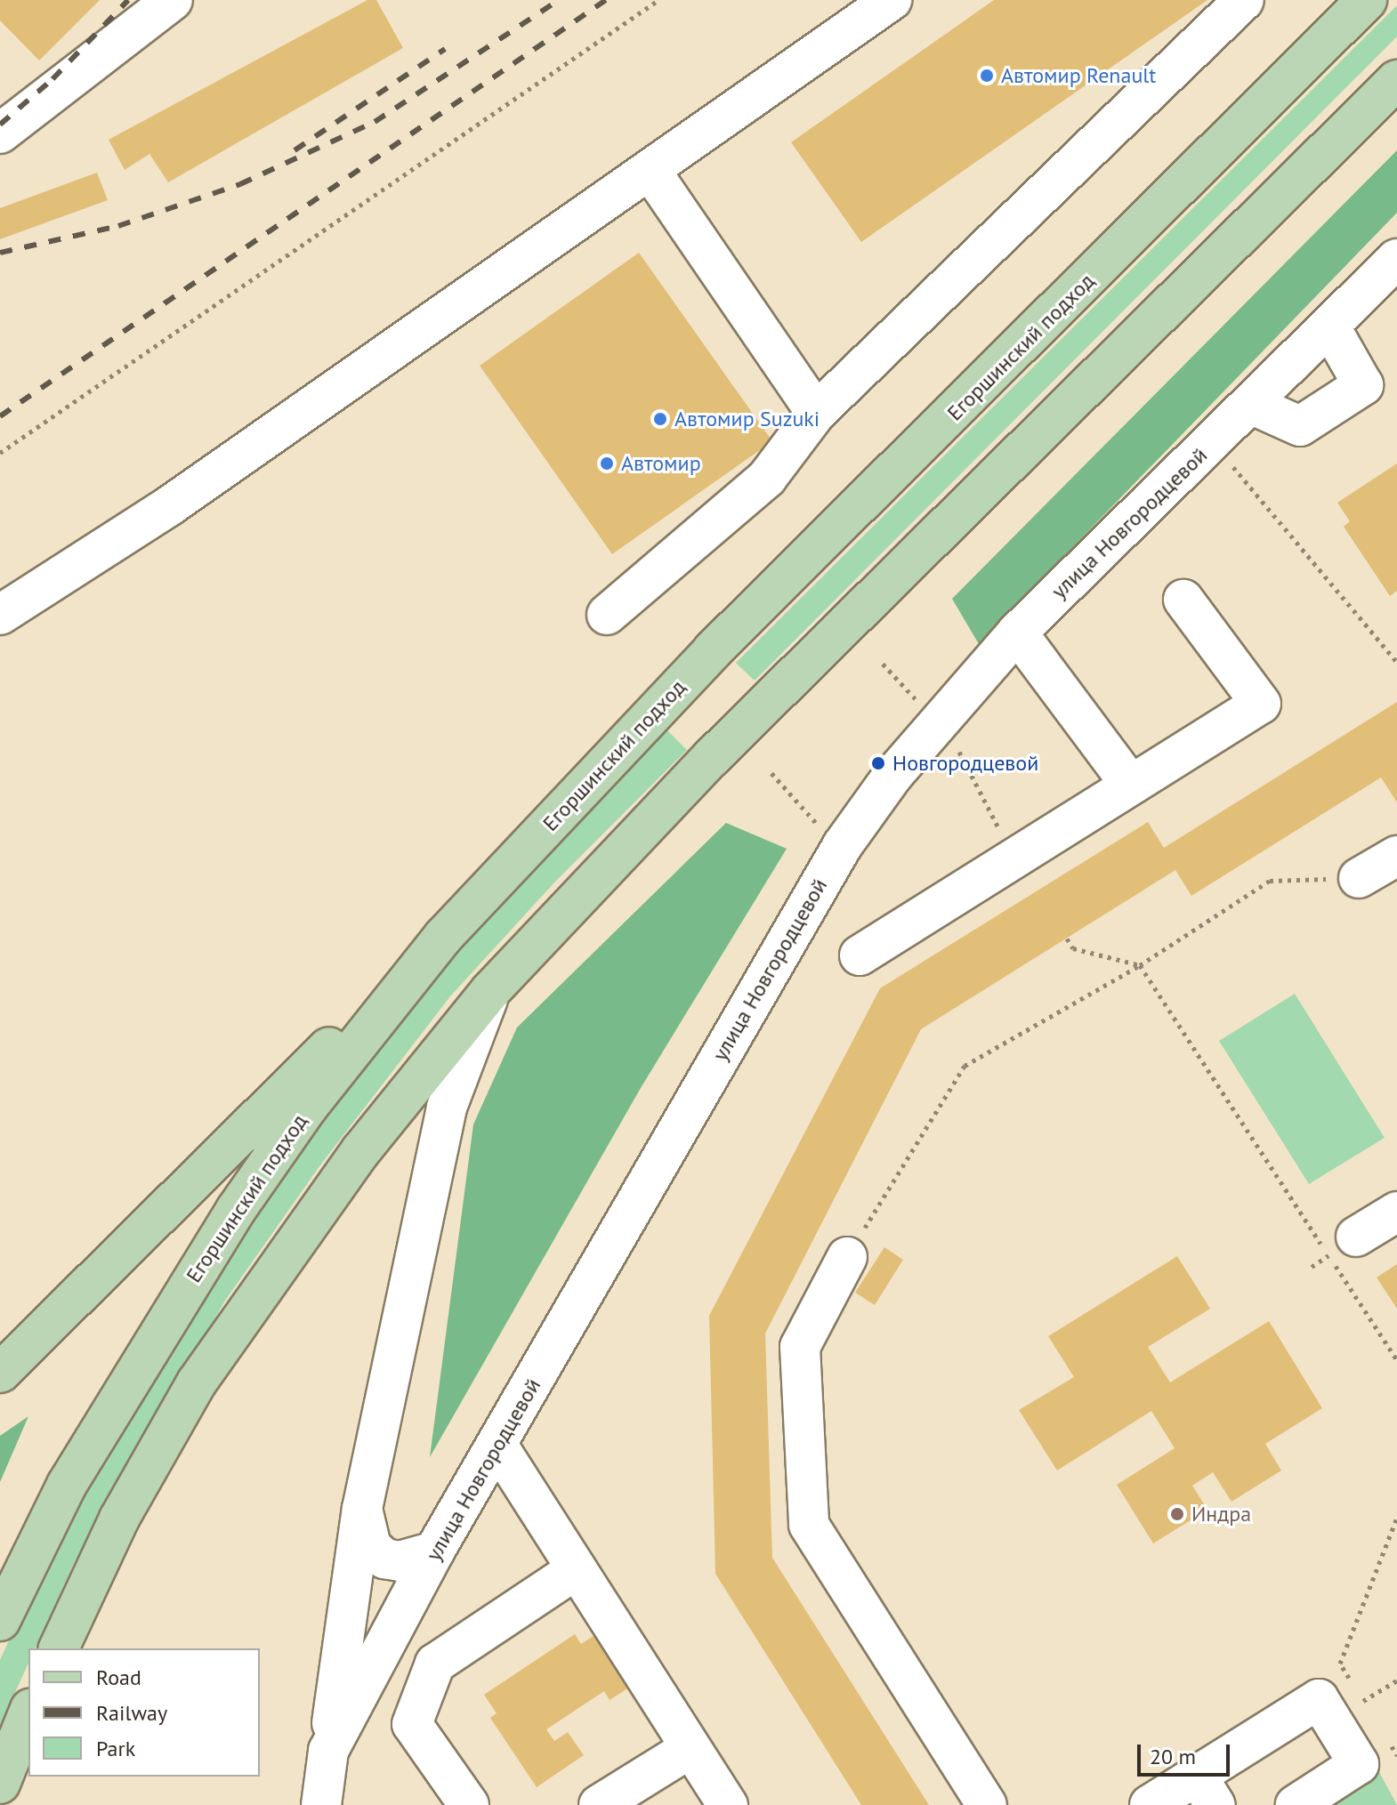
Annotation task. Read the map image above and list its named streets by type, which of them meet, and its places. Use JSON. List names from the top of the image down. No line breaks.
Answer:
{"streets":{"main road":["Егоршинский подход"],"street":["улица Новгородцевой"]},"places":["Автомир Renault","Автомир Suzuki","Автомир","Новгородцевой","Индра"],"legend":["Road","Railway","Park"],"scale_bar":"20 m"}
